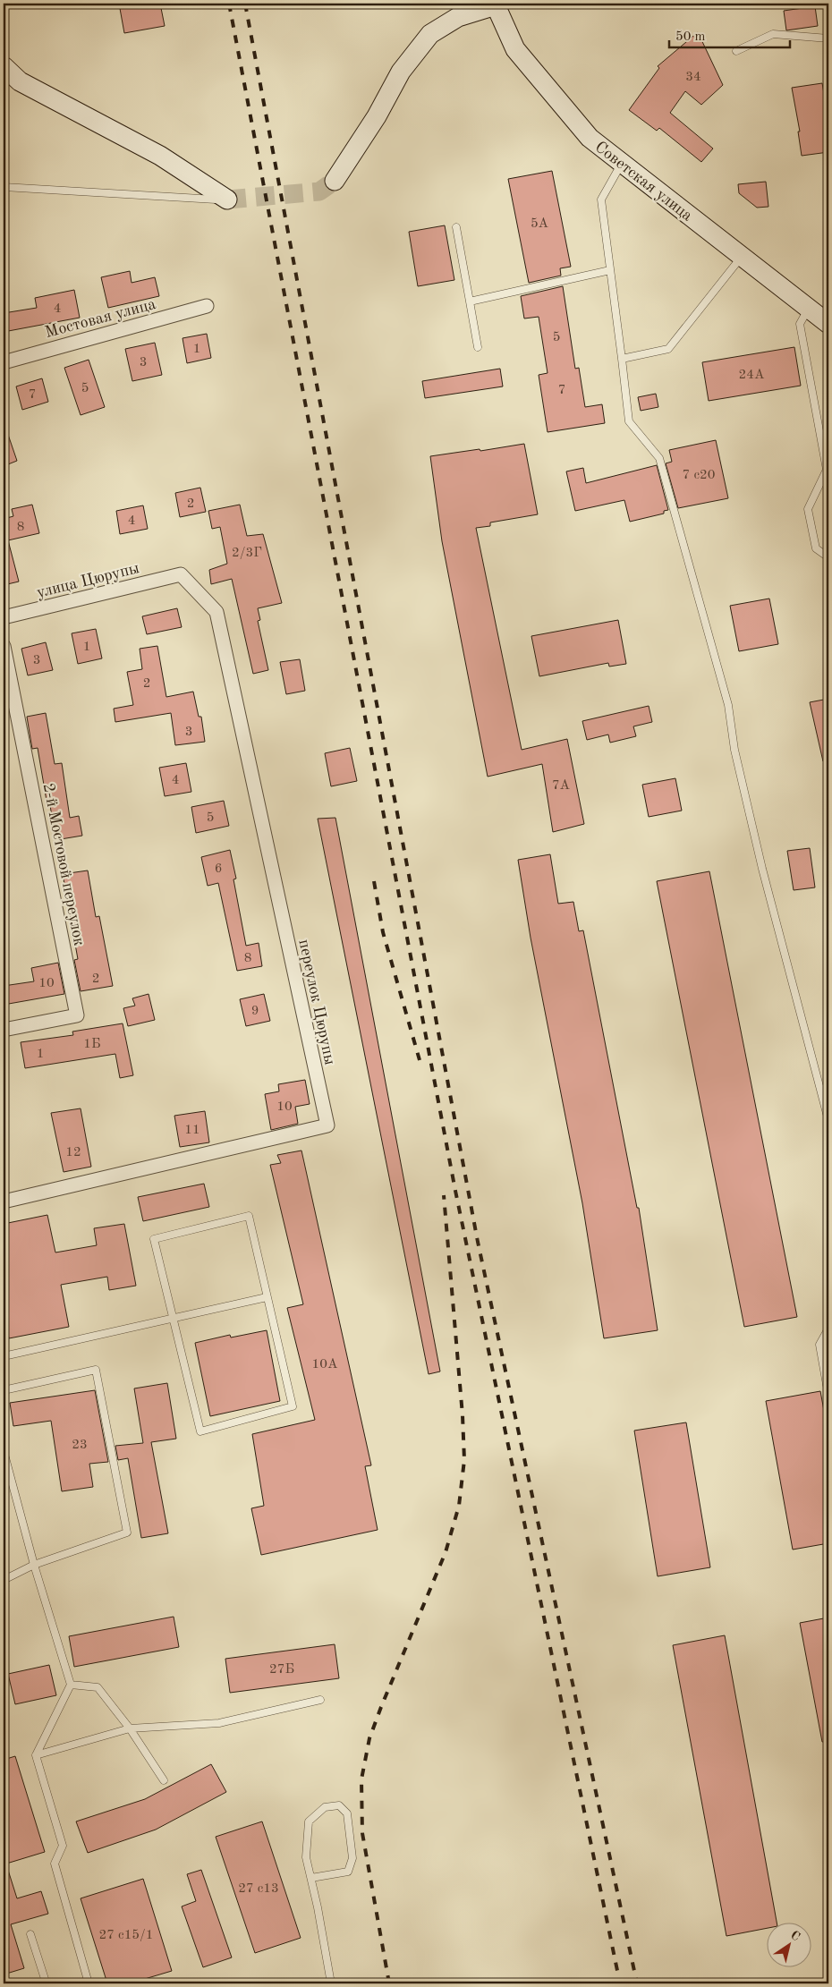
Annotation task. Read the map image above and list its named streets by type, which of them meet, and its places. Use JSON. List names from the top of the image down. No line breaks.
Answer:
{"streets":{"main road":["Советская улица"],"street":["Мостовая улица","улица Цюрупы","2-й Мостовой переулок","переулок Цюрупы"]},"crossings":[["улица Цюрупы","переулок Цюрупы"]],"house_numbers":["34","5А","4","5","1","3","24А","5","7","7","7 с20","2","4","8","2/3Г","1","3","2","3","4","7А","5","6","8","2","10","9","1Б","1","10","11","12","10А","23","27Б","27 с13","27 с15/1"],"scale_bar":"50 m","north":"top right"}
